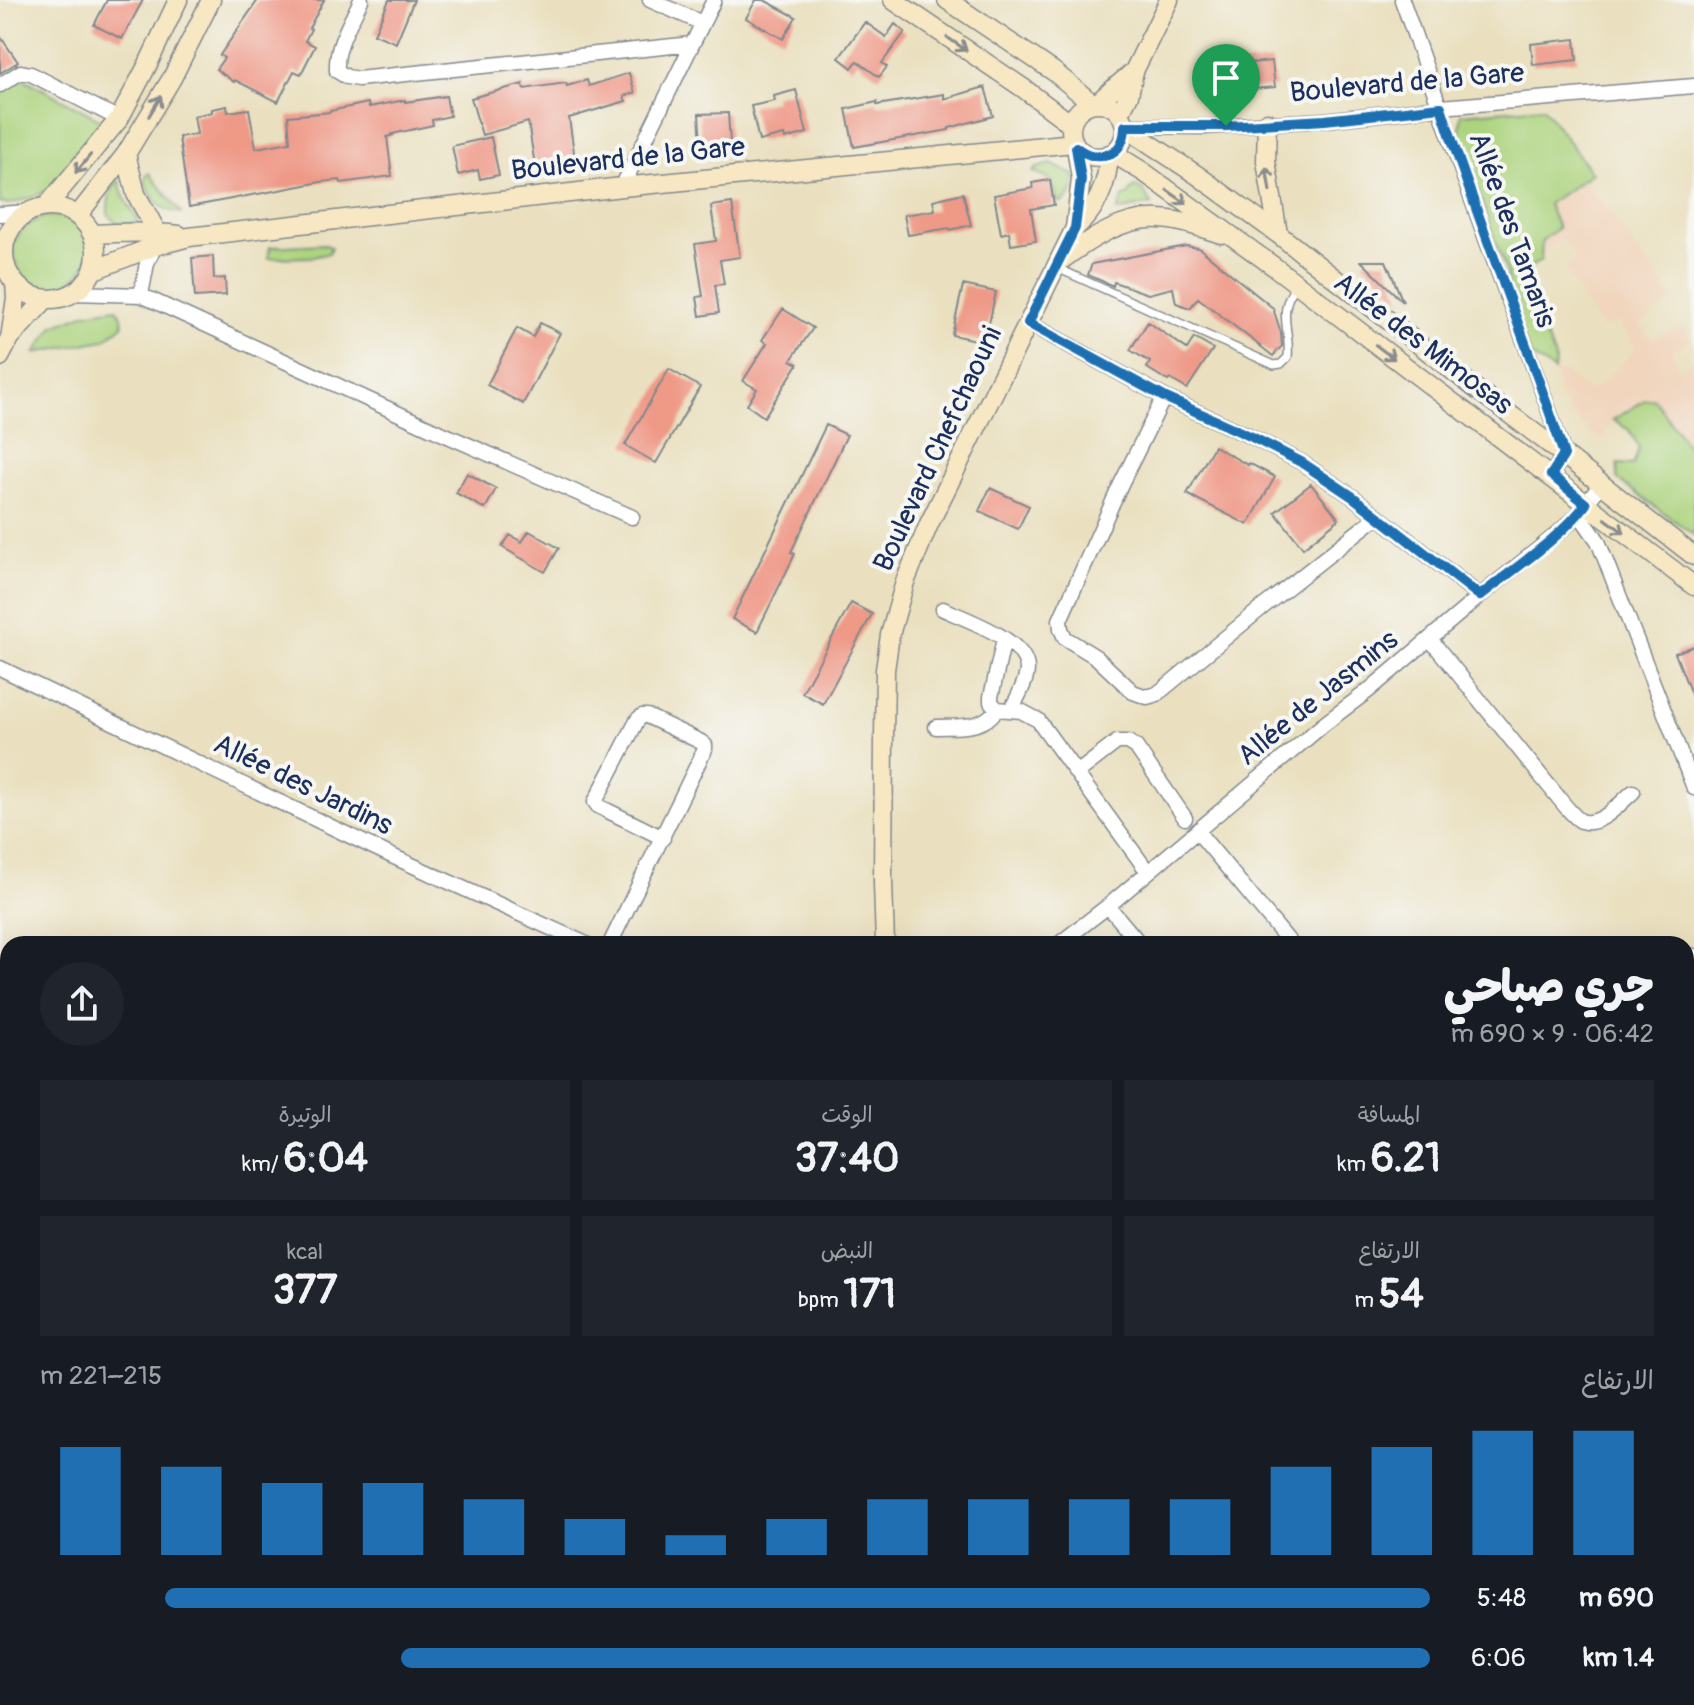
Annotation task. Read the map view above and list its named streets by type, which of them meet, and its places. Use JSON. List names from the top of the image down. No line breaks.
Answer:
{"streets":{"street":["Boulevard de la Gare","Allée des Tamaris","Allée des Mimosas","Boulevard Chefchaouni","Allée de Jasmins","Allée des Jardins"]},"crossings":[["Boulevard de la Gare","Allée des Tamaris"],["Boulevard de la Gare","Allée des Mimosas"],["Boulevard de la Gare","Boulevard Chefchaouni"],["Allée des Tamaris","Allée des Mimosas"],["Allée des Mimosas","Boulevard Chefchaouni"],["Allée des Mimosas","Allée de Jasmins"]],"page":{"heading":["جري صباحي","06:42 · 9 × 690 m"],"stats":[["المسافة","6.21 km"],["الوقت","37:40"],["الوتيرة","6:04 /km"],["الارتفاع","54 m"],["النبض","171 bpm"],["kcal","377"]],"chart":["الارتفاع","215–221 m"],"list":[{"name":"690 m","note":"5:48"},{"name":"1.4 km","note":"6:06"}]}}
